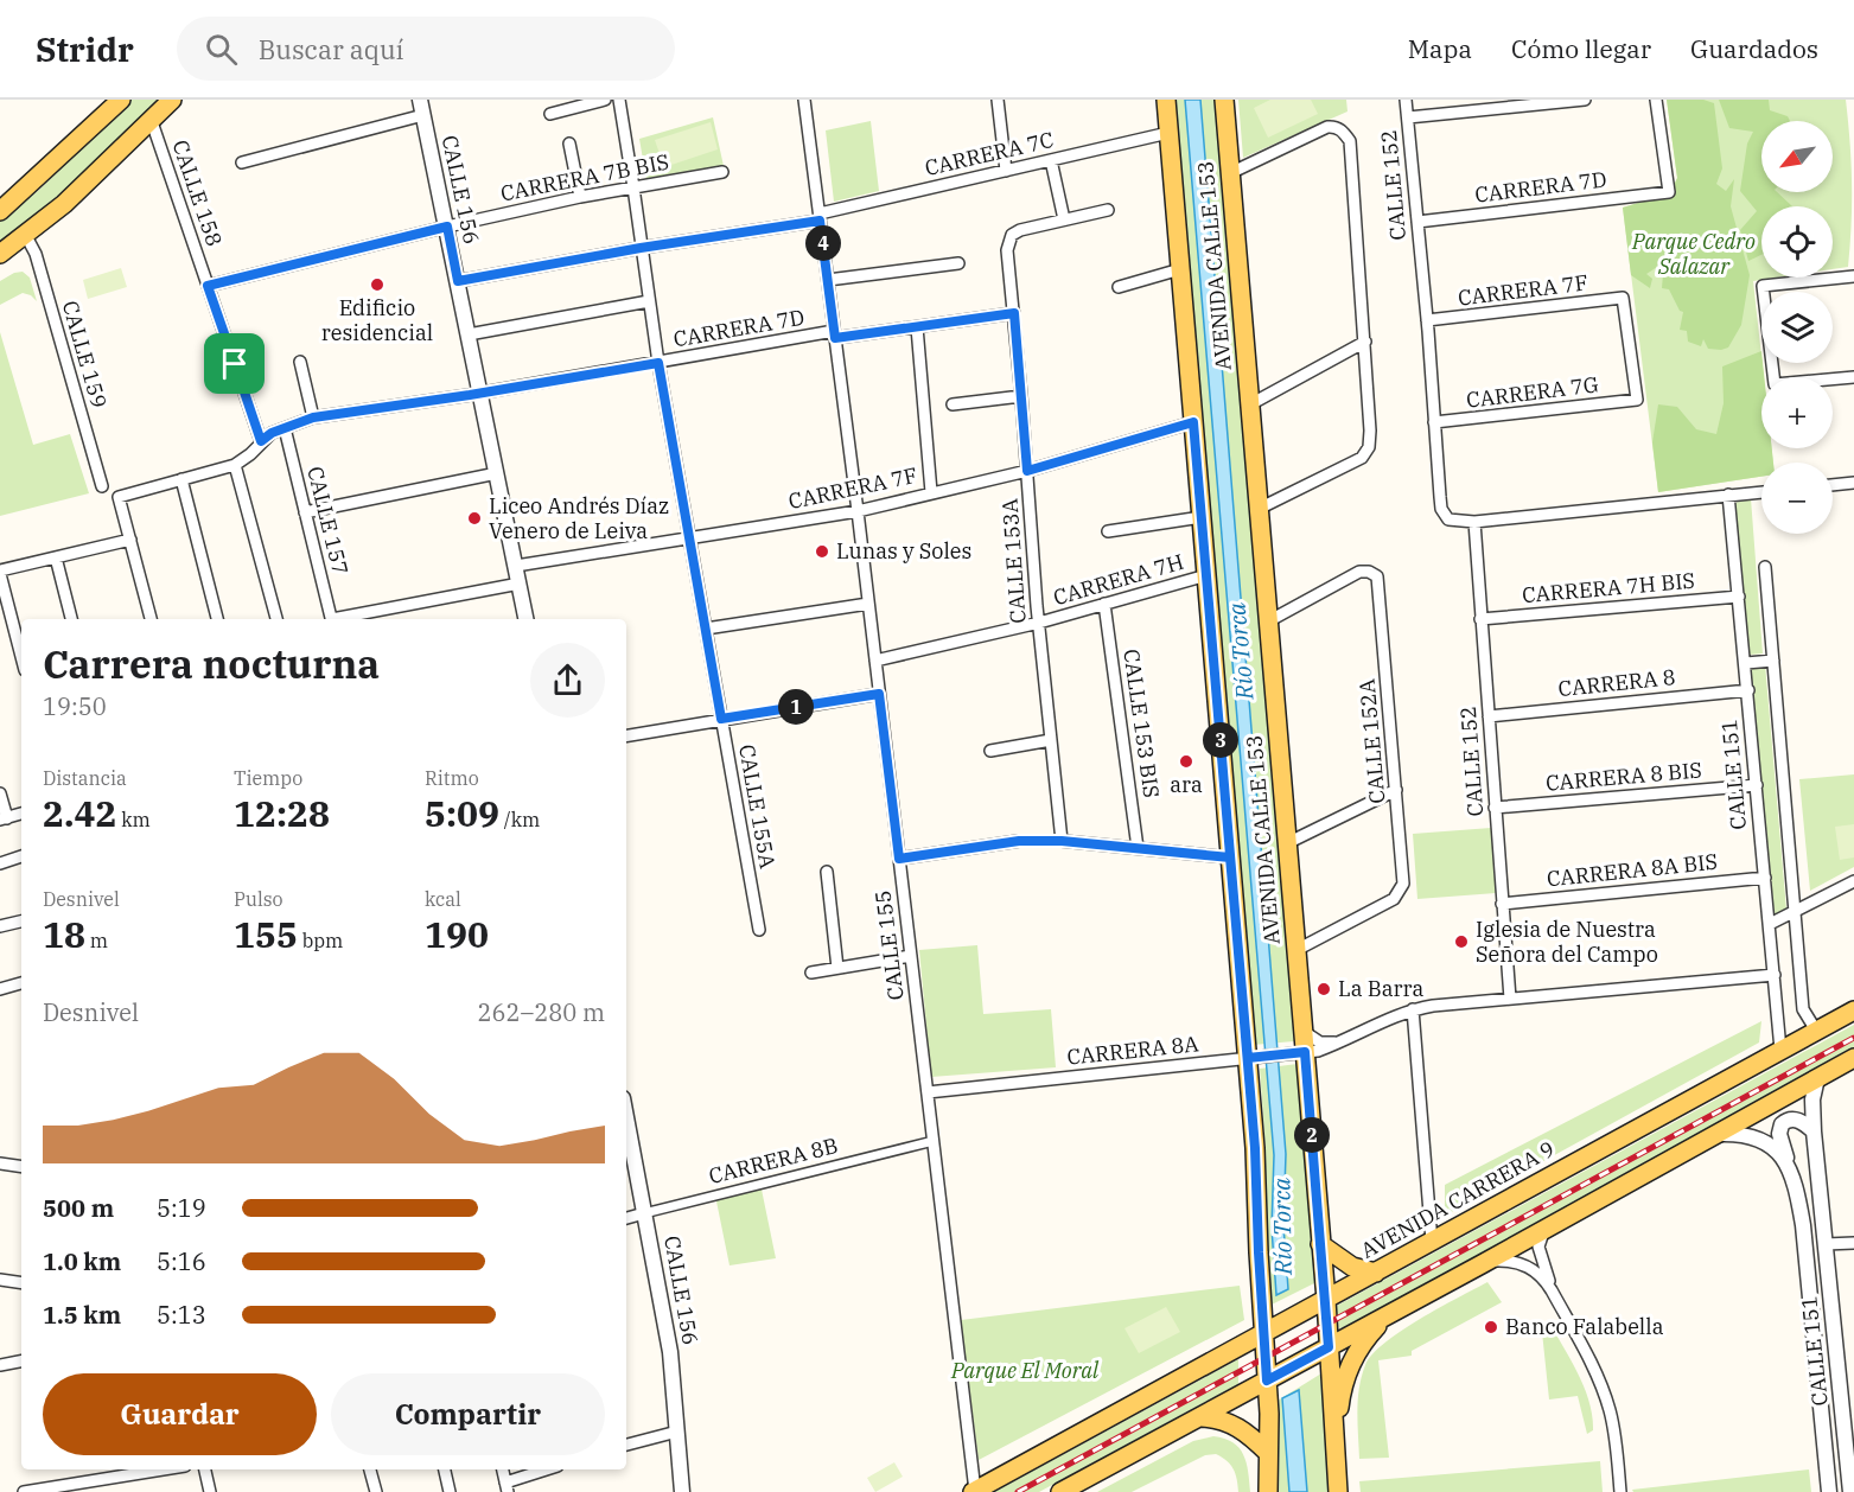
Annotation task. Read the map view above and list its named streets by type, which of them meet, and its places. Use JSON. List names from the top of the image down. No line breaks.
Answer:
{"streets":{"main road":["AVENIDA CALLE 153","AVENIDA CARRERA 9"],"street":["CARRERA 7C","CARRERA 7B BIS","CALLE 152","CARRERA 7D","CALLE 156","CALLE 158","CARRERA 7F","CALLE 159","CARRERA 7G","CALLE 157","CALLE 153A","CARRERA 7H","CARRERA 7H BIS","CARRERA 8","CALLE 153 BIS","CALLE 152A","CALLE 151","CARRERA 8 BIS","CALLE 155A","CARRERA 8A BIS","CALLE 155","CARRERA 8A","CARRERA 8B"]},"crossings":[["CARRERA 7C","CALLE 156"],["CARRERA 7C","AVENIDA CALLE 153"],["CARRERA 7C","CALLE 155A"],["CARRERA 7C","CALLE 155"],["CARRERA 7B BIS","CALLE 156"],["CARRERA 7B BIS","CALLE 158"],["CARRERA 7B BIS","CALLE 155A"],["CALLE 152","CARRERA 7D"],["CALLE 152","CARRERA 7F"],["CALLE 152","CARRERA 7G"],["CALLE 152","CARRERA 7H BIS"],["CALLE 152","CARRERA 8"],["CALLE 152","CARRERA 8 BIS"],["CALLE 152","CARRERA 8A BIS"],["CALLE 152","CARRERA 8A"],["CARRERA 7D","CALLE 156"],["CARRERA 7D","CALLE 158"],["CARRERA 7D","CALLE 157"],["CARRERA 7D","CALLE 153A"],["CARRERA 7D","CALLE 155A"],["CARRERA 7D","CALLE 155"],["CALLE 156","CARRERA 7F"],["CALLE 156","CARRERA 8B"],["AVENIDA CALLE 153","CARRERA 7F"],["AVENIDA CALLE 153","CARRERA 7H"],["AVENIDA CALLE 153","CALLE 152A"],["AVENIDA CALLE 153","CARRERA 8A"],["AVENIDA CALLE 153","AVENIDA CARRERA 9"],["CARRERA 7F","CARRERA 7G"],["CARRERA 7F","CALLE 153A"],["CARRERA 7F","CALLE 155A"],["CARRERA 7F","CALLE 155"],["CALLE 153A","CARRERA 7H"],["CARRERA 7H","CALLE 153 BIS"],["CARRERA 7H","CALLE 155"],["CARRERA 7H BIS","CALLE 151"],["CARRERA 8","CALLE 151"],["CALLE 151","CARRERA 8 BIS"],["CALLE 151","CARRERA 8A BIS"],["CALLE 151","CARRERA 8A"],["CALLE 151","AVENIDA CARRERA 9"],["CALLE 155","CARRERA 8A"],["CALLE 155","CARRERA 8B"],["CALLE 155","AVENIDA CARRERA 9"]],"water":["Río Torca"],"parks":["Parque Cedro Salazar","Parque El Moral"],"places":["Edificio residencial","Liceo Andrés Díaz Venero de Leiva","Lunas y Soles","ara","Iglesia de Nuestra Señora del Campo","La Barra","Banco Falabella"],"north":"bottom left","page":{"header":"Stridr","search":"Buscar aquí","nav":["Mapa","Cómo llegar","Guardados"],"map_buttons":["+","−"],"pins":["4","1","3","2"],"heading":["Carrera nocturna","19:50"],"stats":[["Distancia","2.42 km"],["Tiempo","12:28"],["Ritmo","5:09 /km"],["Desnivel","18 m"],["Pulso","155 bpm"],["kcal","190"]],"chart":["Desnivel","262–280 m"],"list":[{"name":"500 m","note":"5:19"},{"name":"1.0 km","note":"5:16"},{"name":"1.5 km","note":"5:13"}],"buttons":["Guardar","Compartir"]}}
